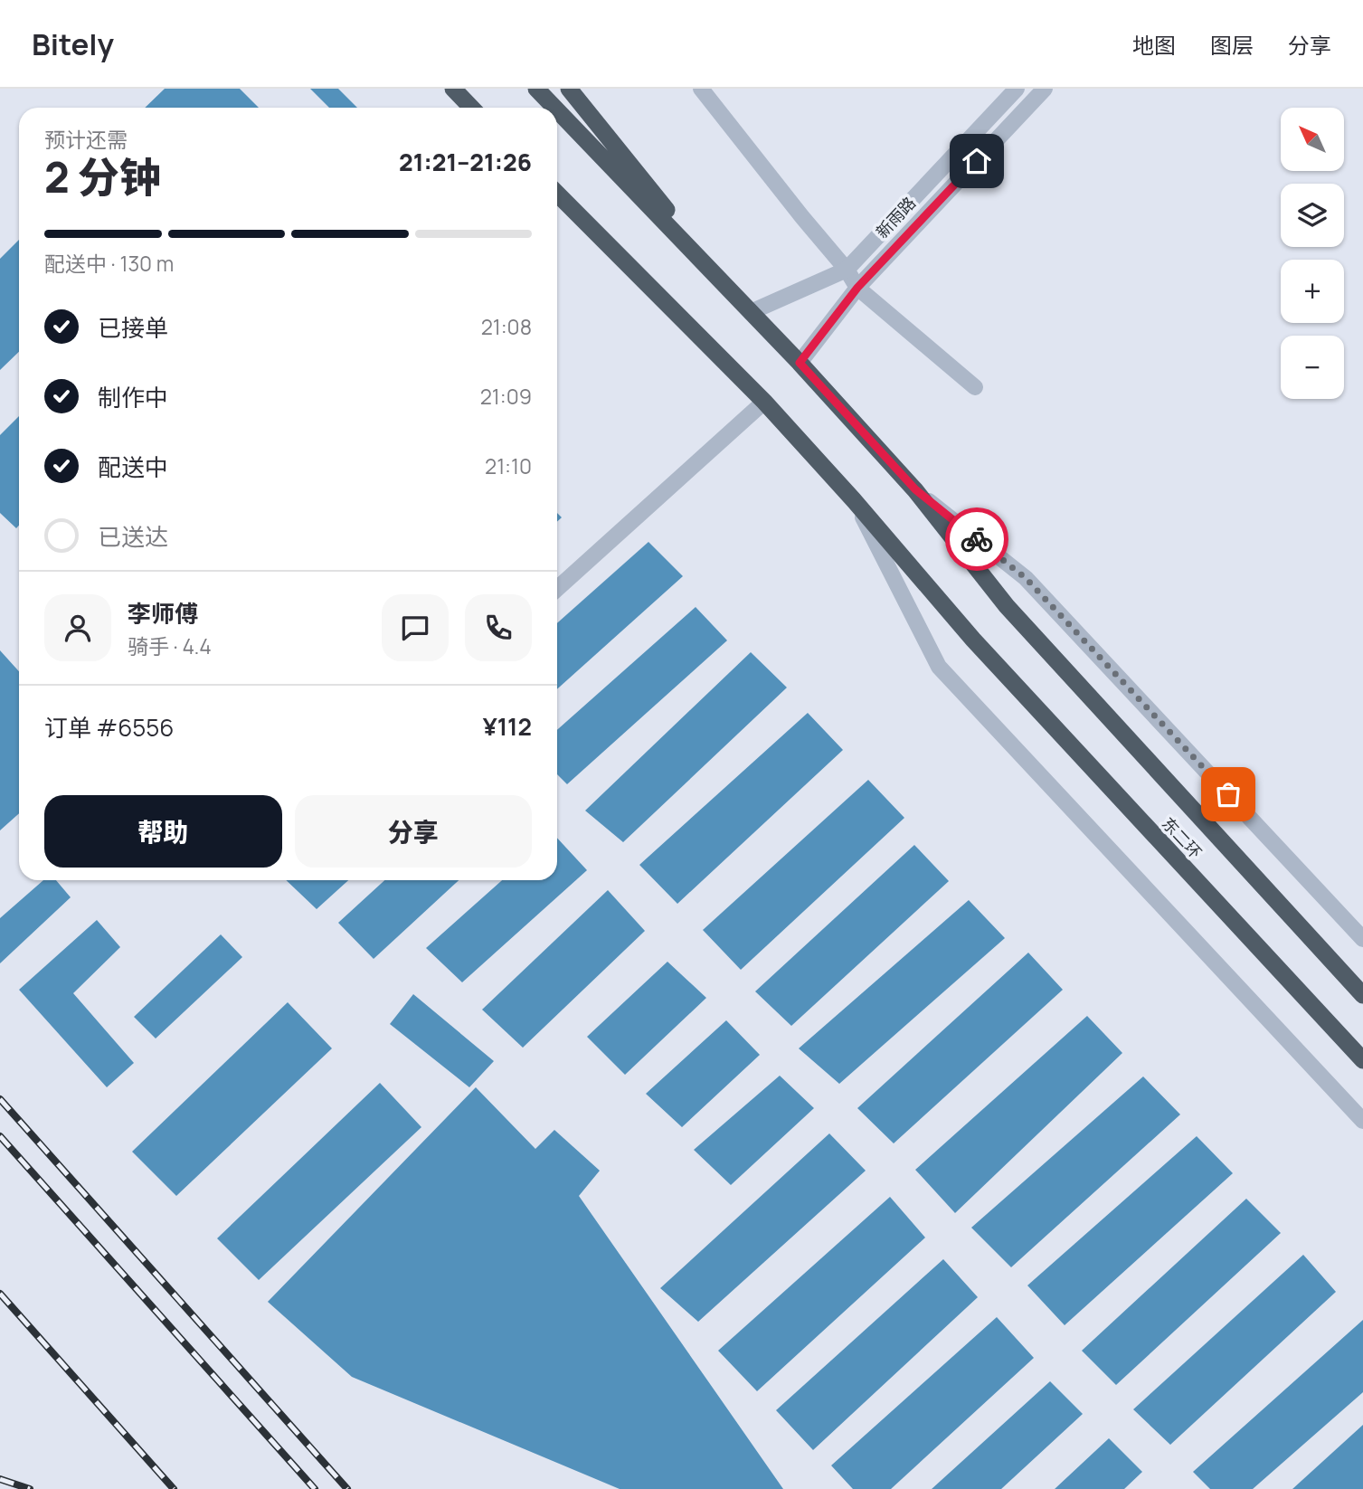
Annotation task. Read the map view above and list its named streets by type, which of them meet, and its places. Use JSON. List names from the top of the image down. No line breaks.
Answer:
{"streets":{"highway":["东二环"],"street":["新雨路"]},"crossings":[["新雨路","东二环"]],"north":"top left","page":{"header":"Bitely","nav":["地图","图层","分享"],"map_buttons":["+","−"],"heading":["2 分钟","预计还需","21:21–21:26"],"panel":["李师傅","骑手 · 4.4","订单 #6556","¥112"],"bar":"配送中 · 130 m","list":[["已接单","21:08"],["制作中","21:09"],["配送中","21:10"],"已送达"],"buttons":["帮助","分享"]}}
